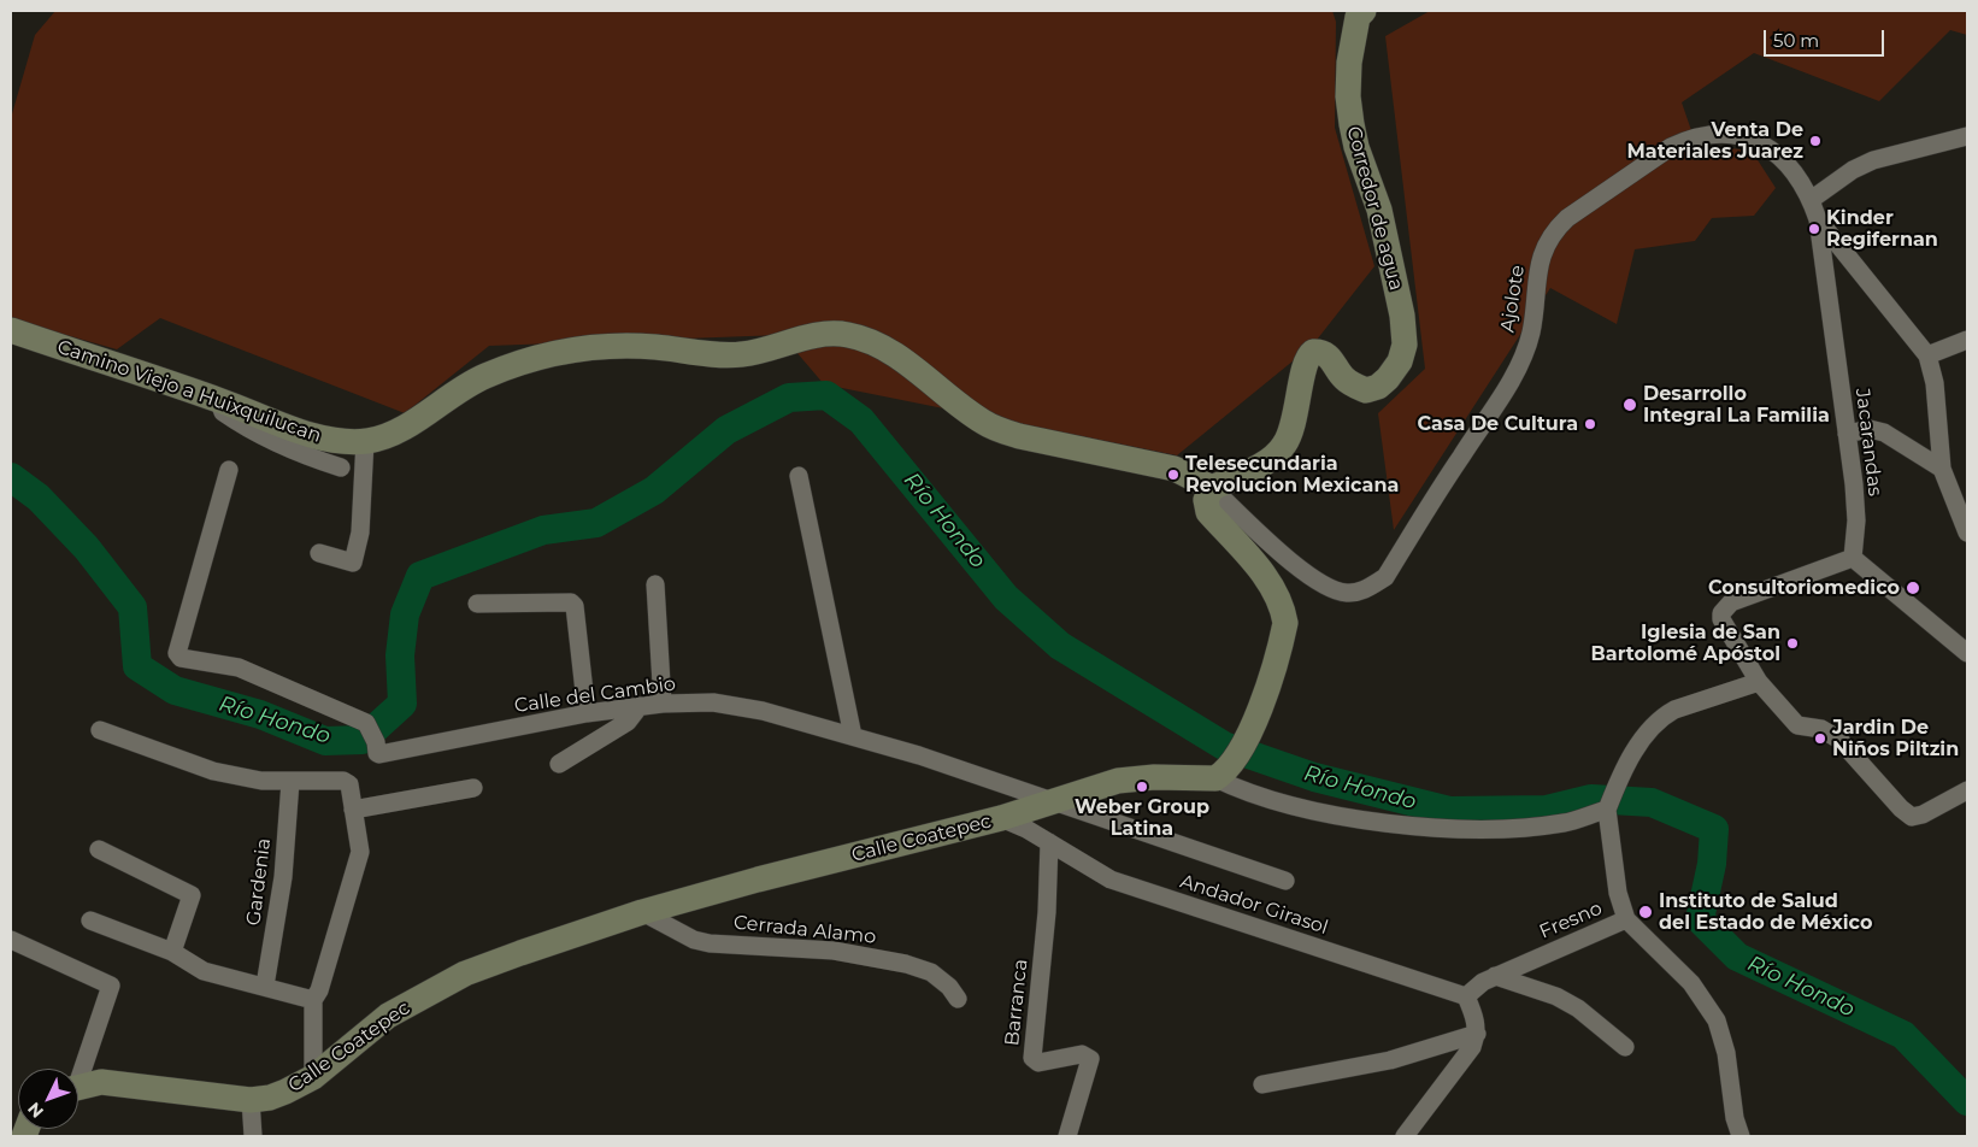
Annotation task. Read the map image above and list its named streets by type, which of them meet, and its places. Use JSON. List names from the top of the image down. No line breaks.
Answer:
{"streets":{"main road":["Corredor de agua","Camino Viejo a Huixquilucan","Calle Coatepec"],"street":["Ajolote","Jacarandas","Calle del Cambio","Gardenia","Andador Girasol","Fresno","Cerrada Alamo","Barranca"]},"crossings":[["Corredor de agua","Ajolote"],["Corredor de agua","Camino Viejo a Huixquilucan"],["Ajolote","Camino Viejo a Huixquilucan"],["Ajolote","Jacarandas"],["Calle del Cambio","Calle Coatepec"],["Calle Coatepec","Andador Girasol"],["Calle Coatepec","Cerrada Alamo"],["Andador Girasol","Fresno"],["Andador Girasol","Barranca"]],"water":["Río Hondo"],"places":["Venta De Materiales Juarez","Kinder Regifernan","Desarrollo Integral La Familia","Casa De Cultura","Telesecundaria Revolucion Mexicana","Consultoriomedico","Iglesia de San Bartolomé Apóstol","Jardin De Niños Piltzin","Weber Group Latina","Instituto de Salud del Estado de México"],"scale_bar":"50 m","north":"bottom left"}
